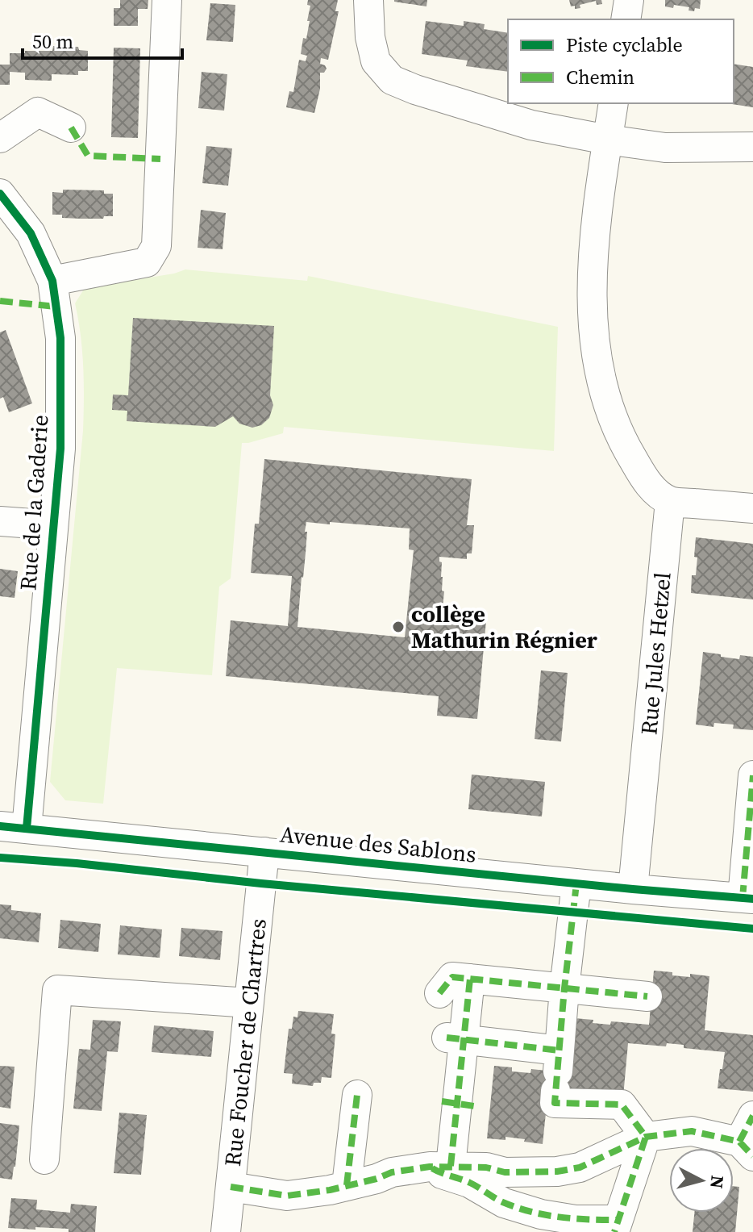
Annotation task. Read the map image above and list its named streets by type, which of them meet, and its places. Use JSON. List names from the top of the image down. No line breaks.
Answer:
{"streets":{"street":["Rue de la Gaderie","Rue Jules Hetzel","Avenue des Sablons","Rue Foucher de Chartres"]},"crossings":[["Rue de la Gaderie","Avenue des Sablons"],["Rue Jules Hetzel","Avenue des Sablons"],["Avenue des Sablons","Rue Foucher de Chartres"]],"places":["collège Mathurin Régnier"],"legend":["Piste cyclable","Chemin"],"scale_bar":"50 m","north":"right"}
